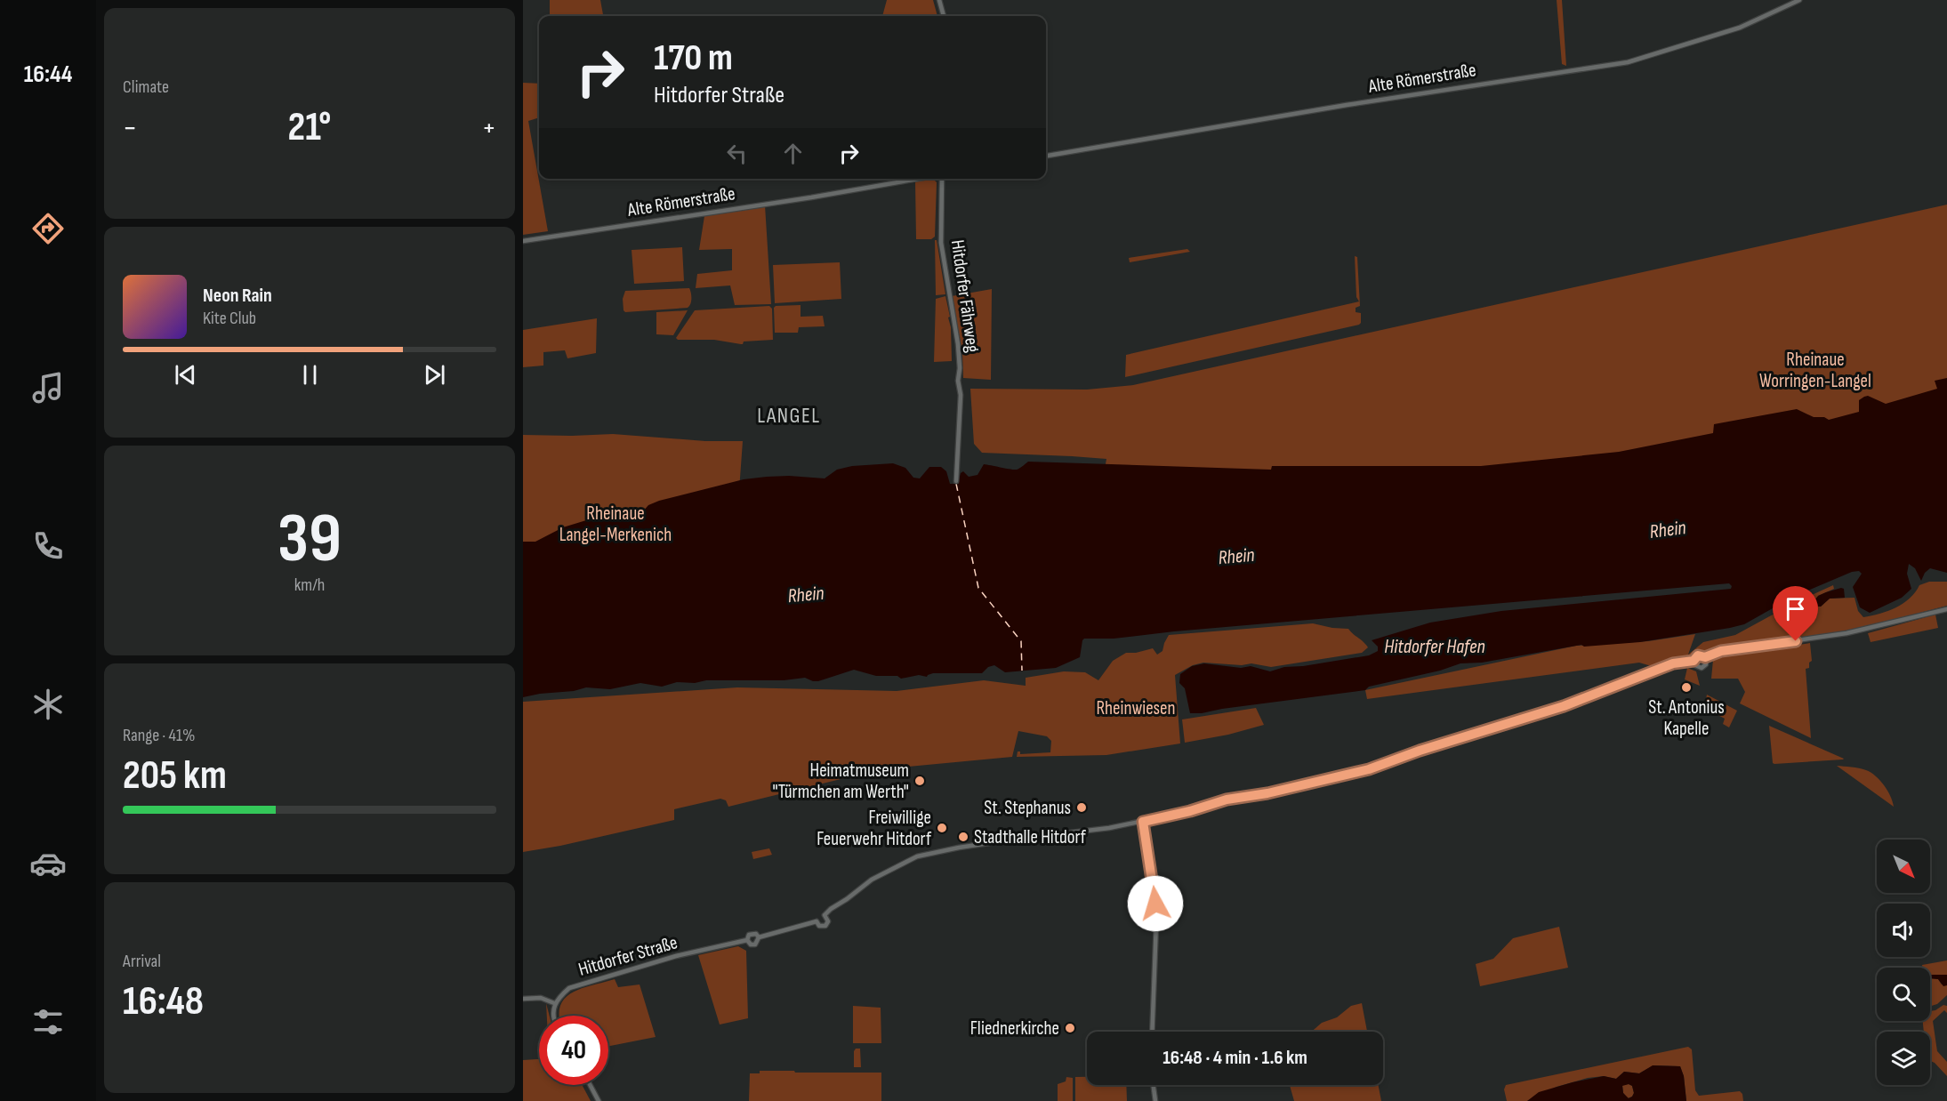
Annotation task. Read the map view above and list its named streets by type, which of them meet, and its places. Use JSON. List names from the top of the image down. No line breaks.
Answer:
{"streets":{"street":["Alte Römerstraße","Hitdorfer Fährweg","Hitdorfer Straße"]},"districts":["LANGEL"],"water":["Rhein","Hitdorfer Hafen"],"parks":["Rheinaue Worringen-Langel","Rheinaue Langel-Merkenich","Rheinwiesen"],"places":["St. Antonius Kapelle","Heimatmuseum \"Türmchen am Werth\"","St. Stephanus","Freiwillige Feuerwehr Hitdorf","Stadthalle Hitdorf","Fliednerkirche"],"north":"bottom right","page":{"tabs":"16:44","tile":["Climate",["39","km/h"],["Range · 41%","205 km"],["Arrival","16:48"]],"turn":["170 m","Hitdorfer Straße"],"heat":["−","21°","+"],"song":["Neon Rain","Kite Club"],"limit":"40","trip":"16:48 · 4 min · 1.6 km"}}
